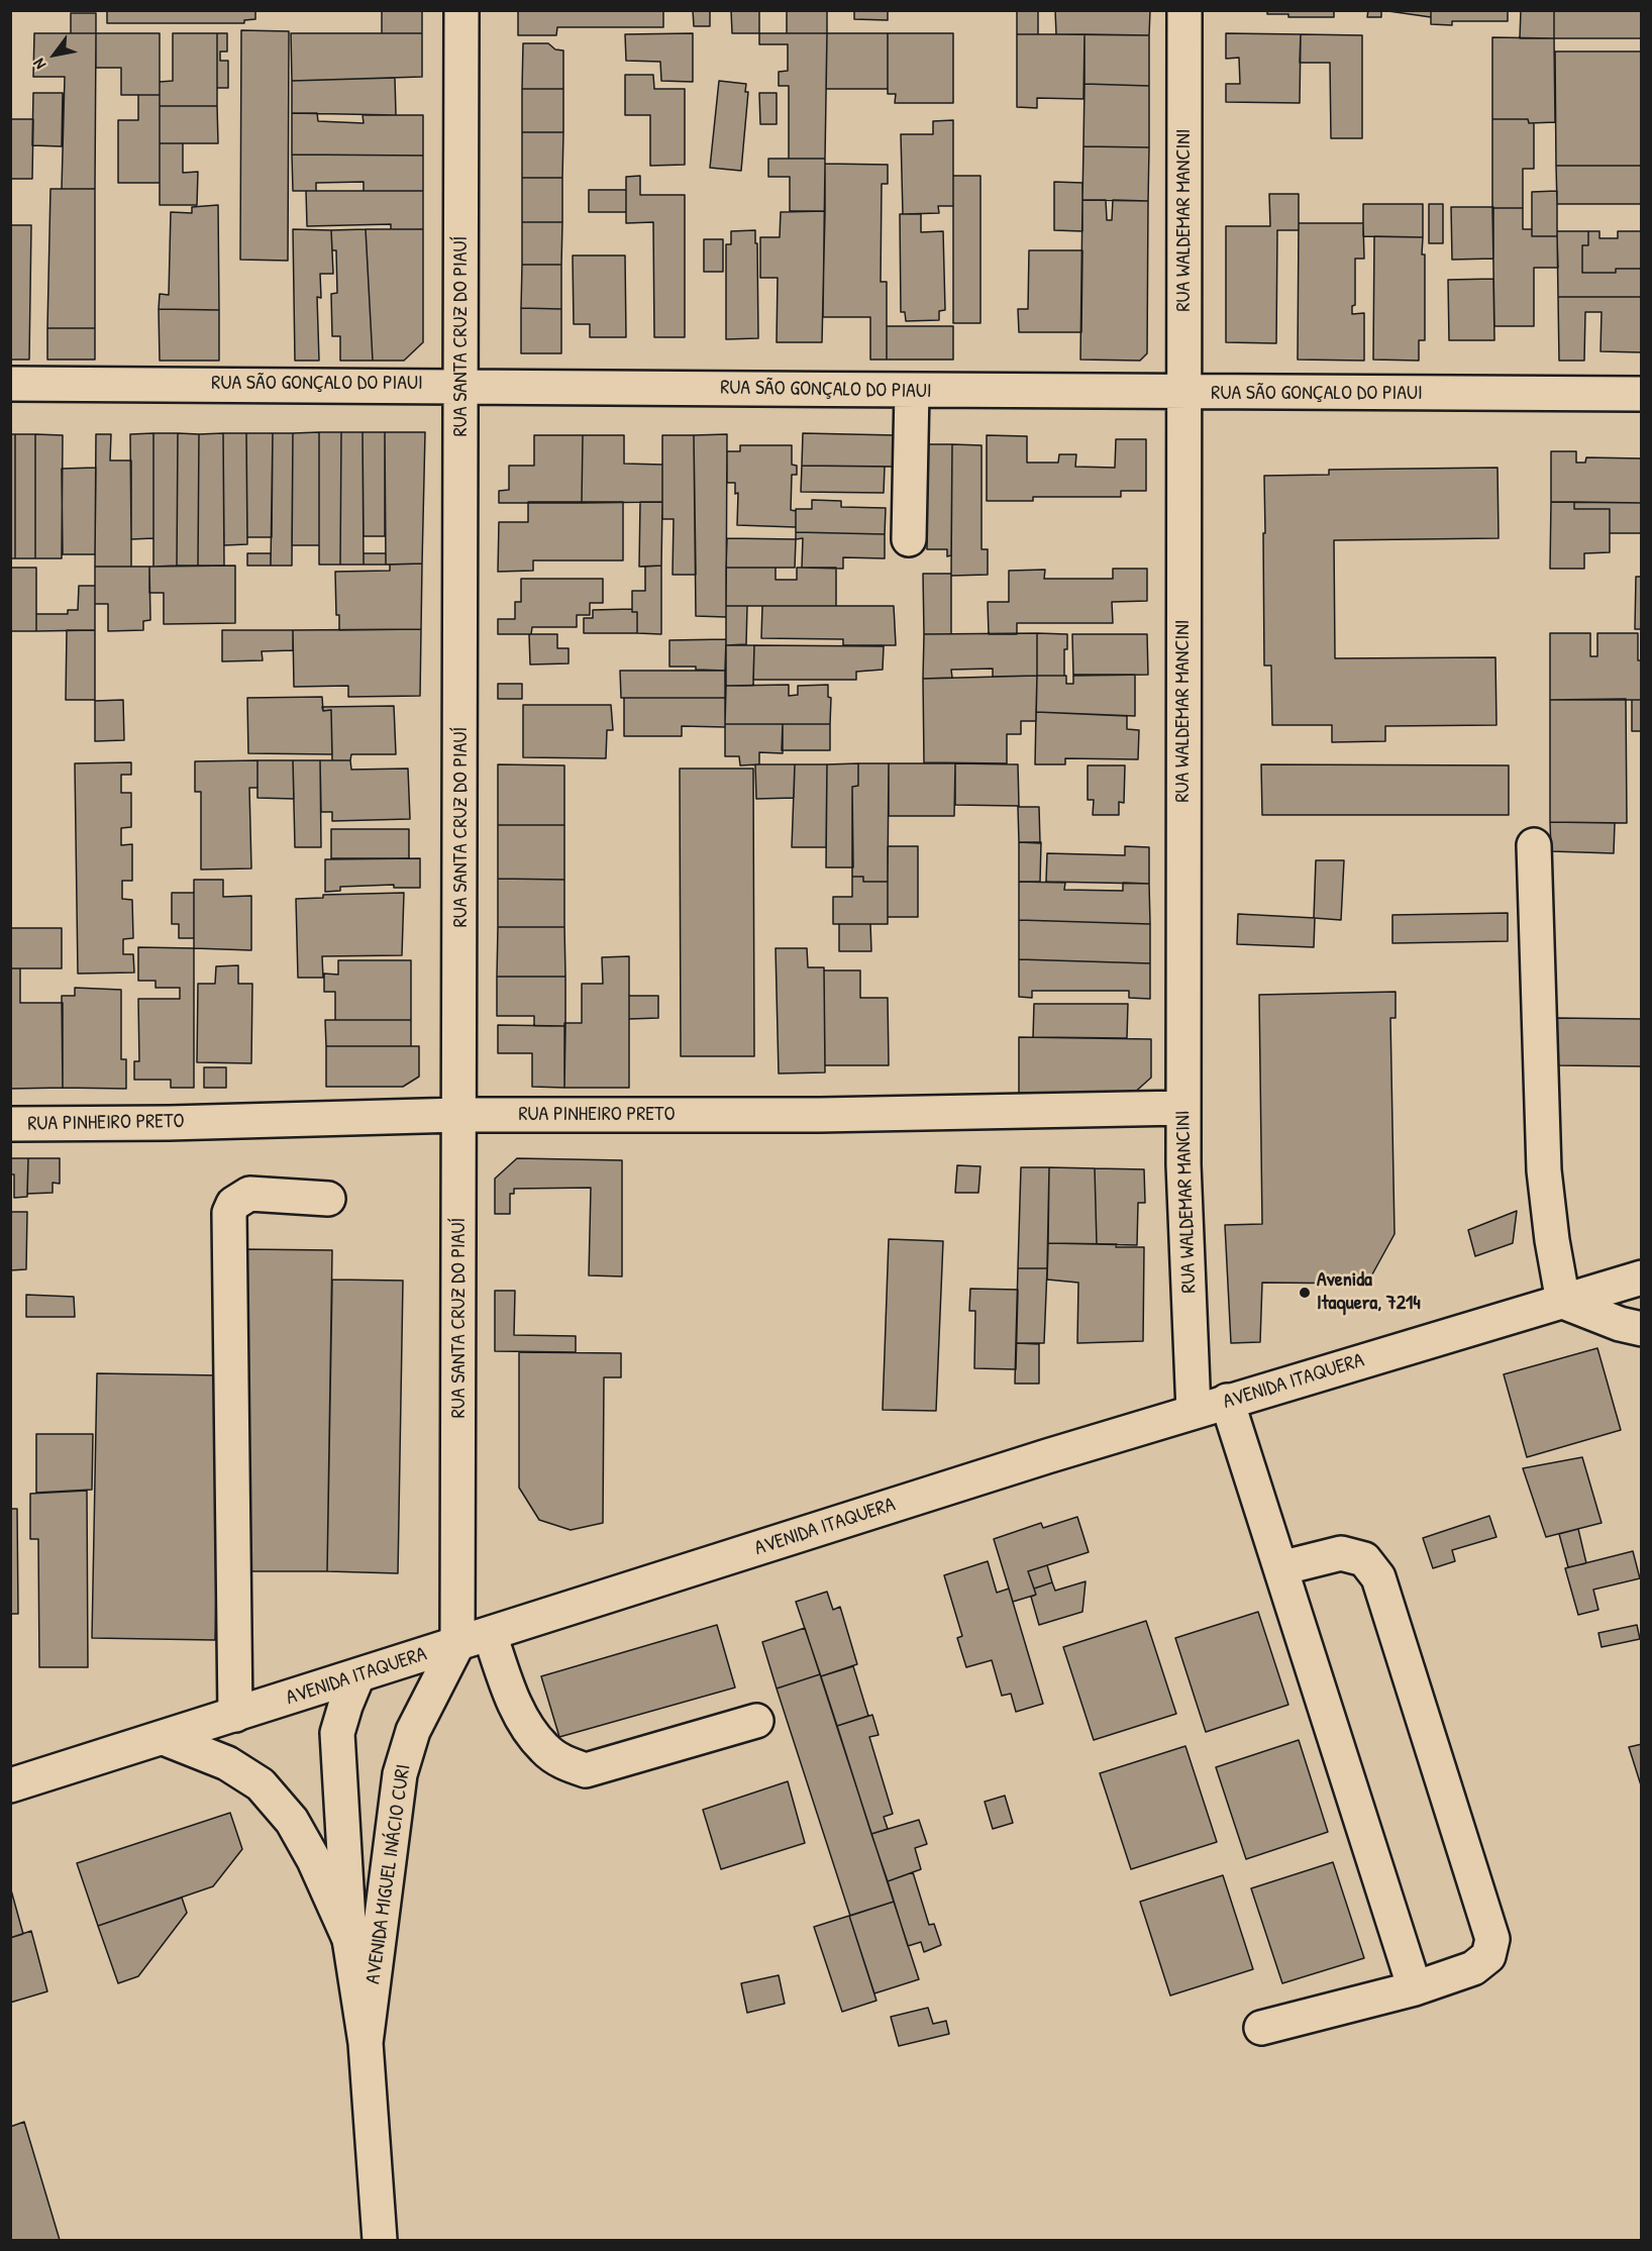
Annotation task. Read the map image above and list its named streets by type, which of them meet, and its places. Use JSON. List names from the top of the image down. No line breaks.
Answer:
{"streets":{"street":["RUA WALDEMAR MANCINI","RUA SANTA CRUZ DO PIAUÍ","RUA SÃO GONÇALO DO PIAUI","RUA PINHEIRO PRETO","AVENIDA ITAQUERA","AVENIDA MIGUEL INÁCIO CURI"]},"crossings":[["RUA WALDEMAR MANCINI","RUA SÃO GONÇALO DO PIAUI"],["RUA WALDEMAR MANCINI","RUA PINHEIRO PRETO"],["RUA WALDEMAR MANCINI","AVENIDA ITAQUERA"],["RUA SANTA CRUZ DO PIAUÍ","RUA SÃO GONÇALO DO PIAUI"],["RUA SANTA CRUZ DO PIAUÍ","RUA PINHEIRO PRETO"],["RUA SANTA CRUZ DO PIAUÍ","AVENIDA ITAQUERA"],["RUA SANTA CRUZ DO PIAUÍ","AVENIDA MIGUEL INÁCIO CURI"],["AVENIDA ITAQUERA","AVENIDA MIGUEL INÁCIO CURI"]],"places":["Avenida Itaquera, 7214"],"north":"bottom left"}
